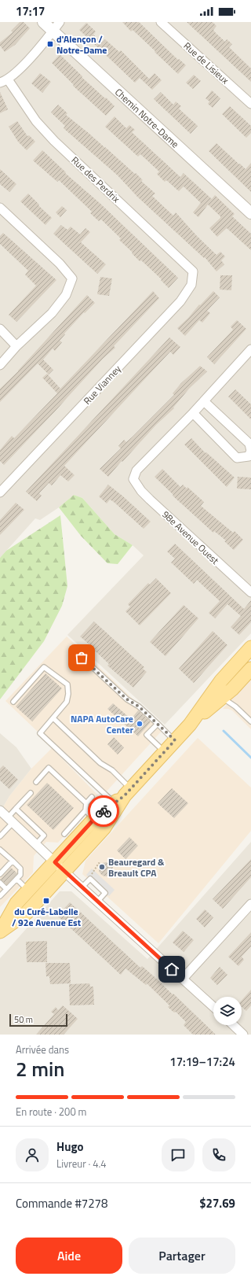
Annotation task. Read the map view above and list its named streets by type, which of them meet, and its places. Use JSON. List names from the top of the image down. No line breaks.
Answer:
{"streets":{"street":["Rue de Lisieux","Chemin Notre-Dame","Rue des Perdrix","Rue Vianney","98e Avenue Ouest"]},"crossings":[["Rue des Perdrix","Rue Vianney"]],"places":{"transit":["d'Alençon / Notre-Dame","du Curé-Labelle / 92e Avenue Est"],"other":["NAPA AutoCare Center","Beauregard & Breault CPA"]},"scale_bar":"50 m","page":{"status":"17:17","scale":"50 m","heading":["2 min","Arrivée dans","17:19–17:24"],"panel":["Hugo","Livreur · 4.4","Commande #7278","$27.69"],"bar":"En route · 200 m","buttons":["Aide","Partager"]}}
